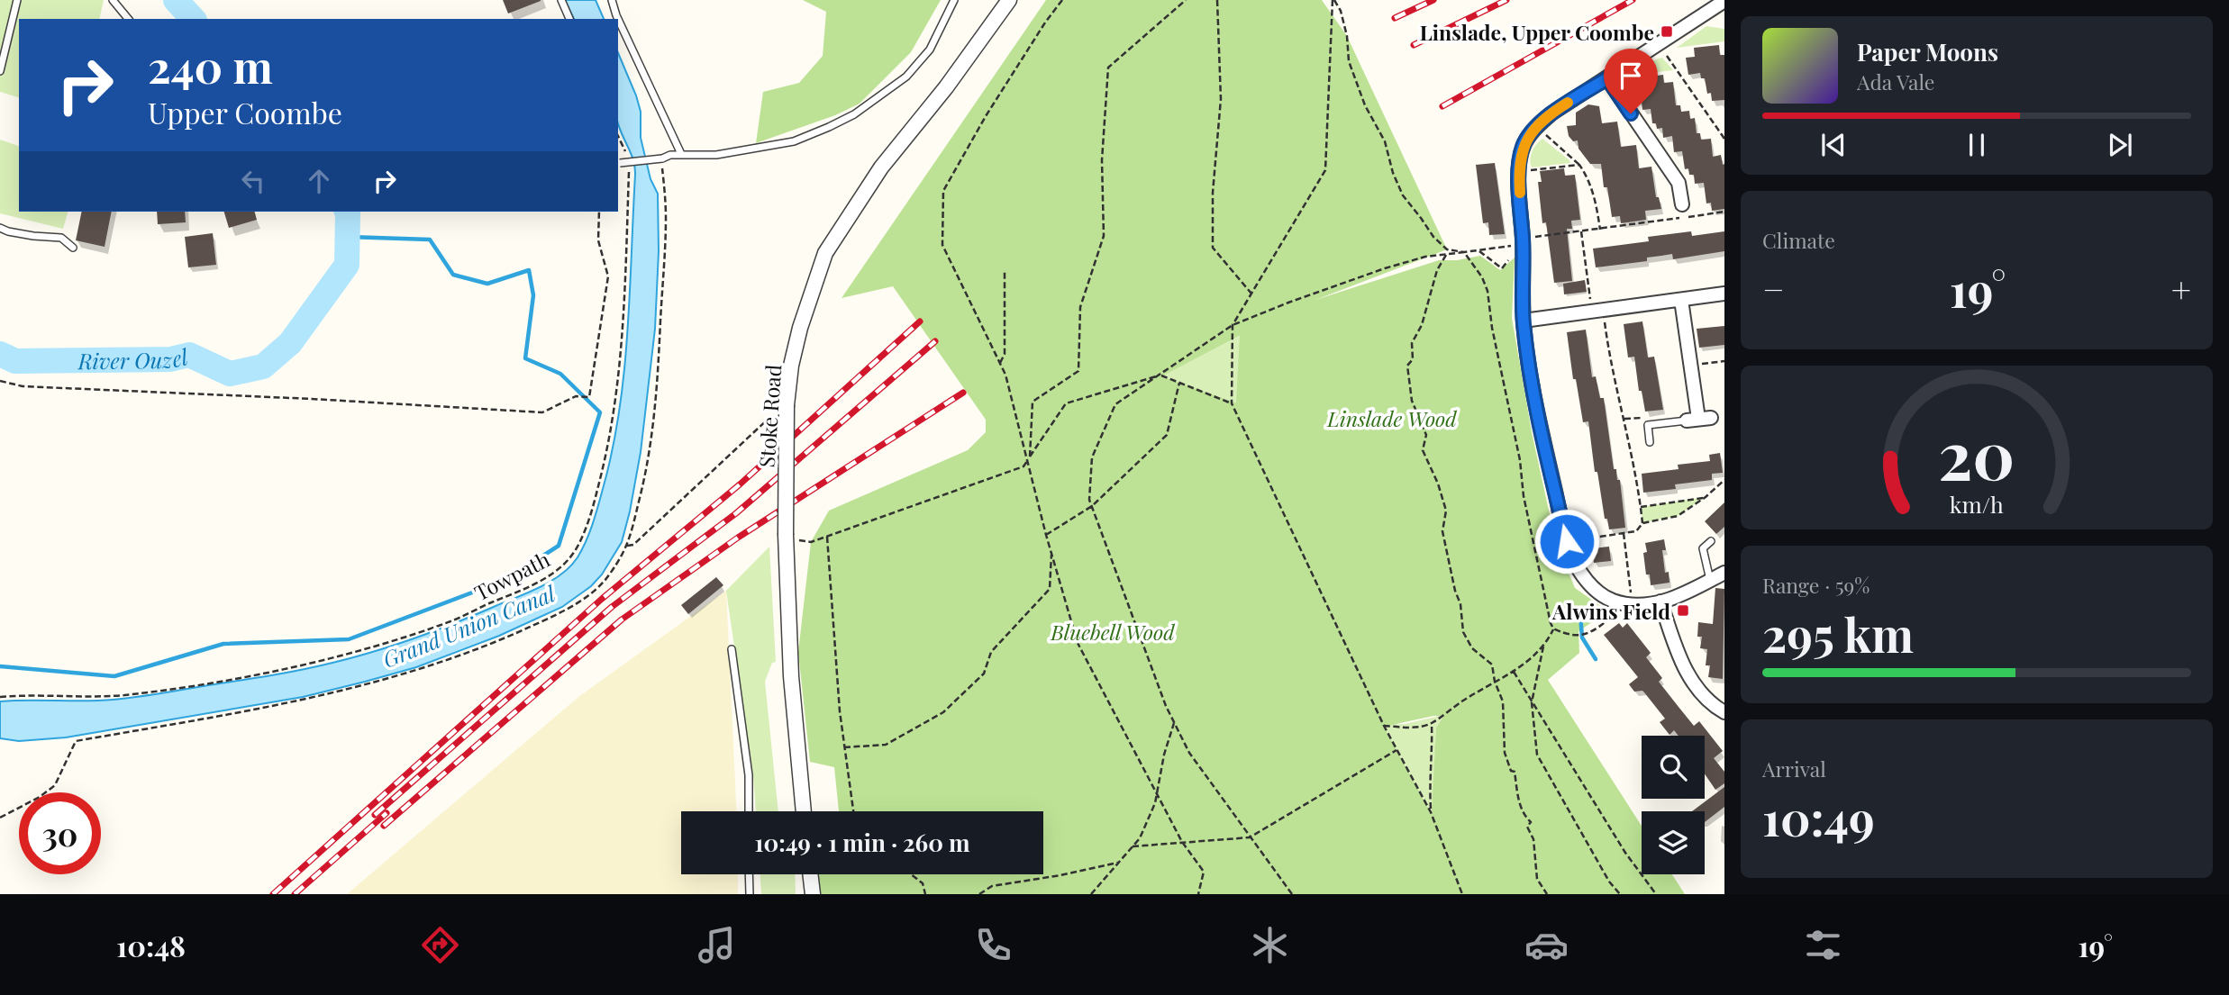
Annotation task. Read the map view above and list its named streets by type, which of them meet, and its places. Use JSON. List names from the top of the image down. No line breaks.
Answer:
{"streets":{"street":["Stoke Road"],"path":["Towpath"]},"water":["River Ouzel","Grand Union Canal"],"parks":["Linslade Wood","Bluebell Wood"],"places":{"transit":["Linslade, Upper Coombe","Alwins Field"]},"page":{"turn":["240 m","Upper Coombe"],"song":["Paper Moons","Ada Vale"],"tile":["Climate",["Range · 59%","295 km"],["Arrival","10:49"]],"heat":["−","19°","+"],"limit":"30","trip":"10:49 · 1 min · 260 m","tabs":["10:48","19°"],"gauge":["20","km/h"]}}
